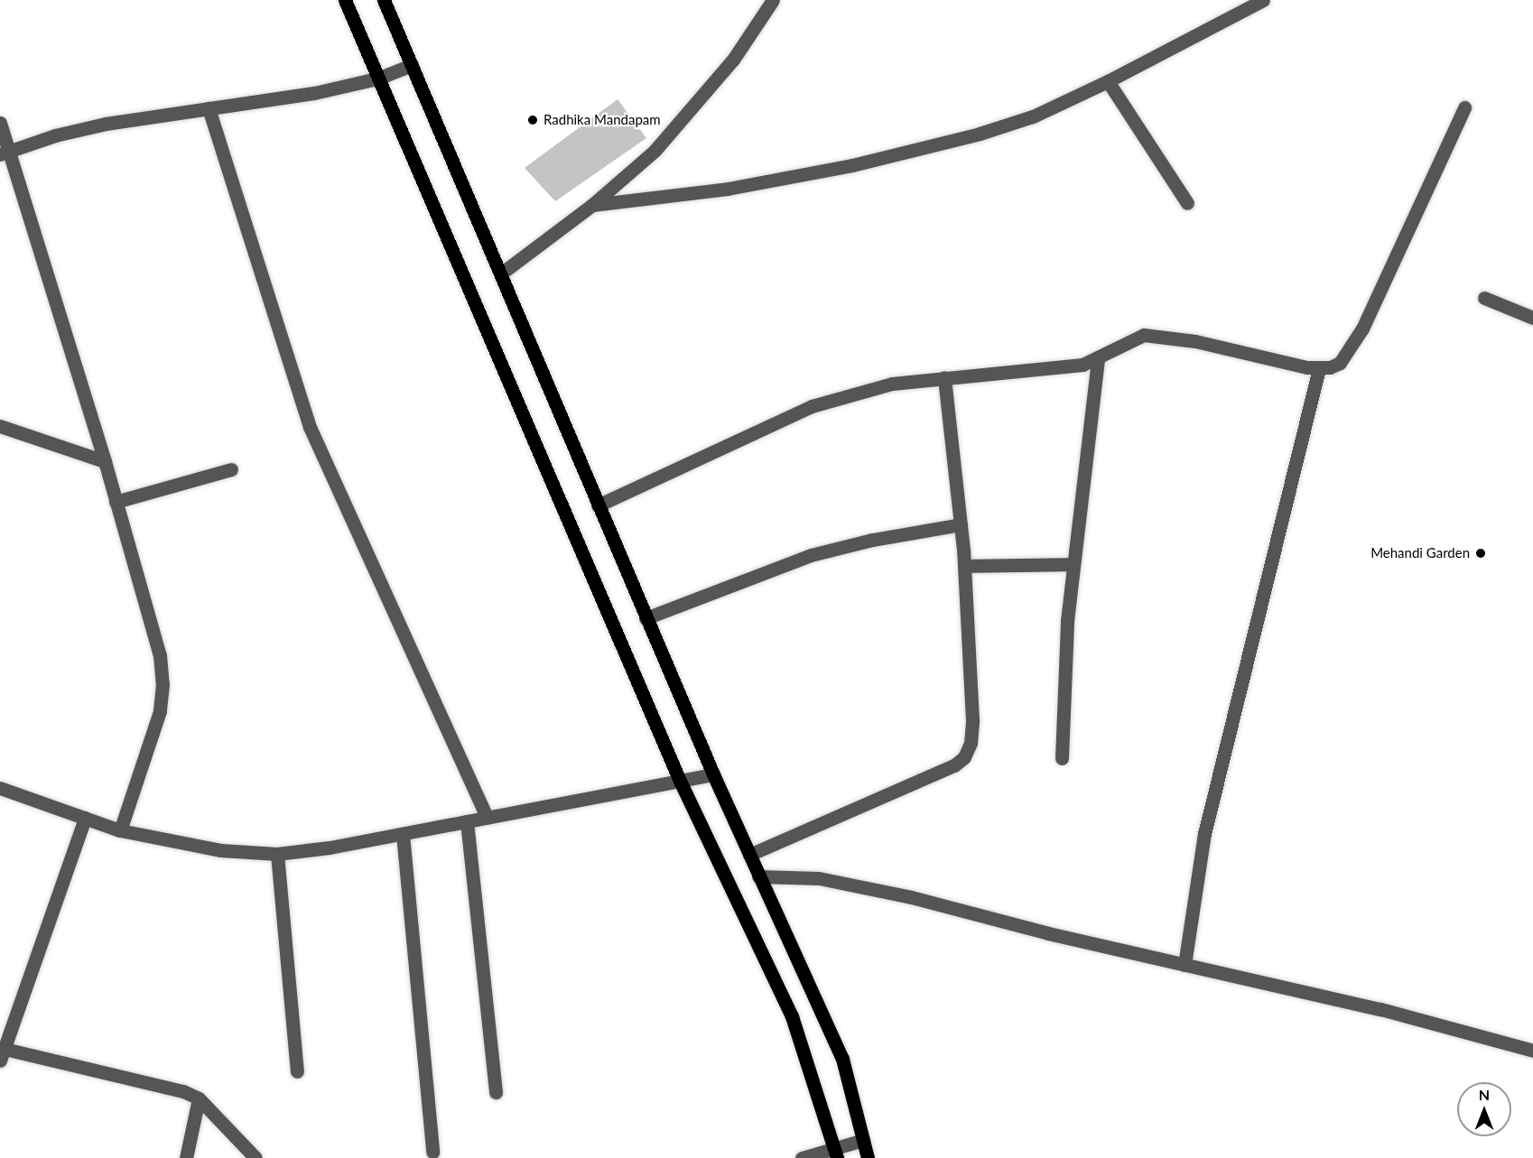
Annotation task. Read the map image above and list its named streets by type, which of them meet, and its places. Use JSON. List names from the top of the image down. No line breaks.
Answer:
{"places":["Radhika Mandapam","Mehandi Garden"],"north":"top"}
